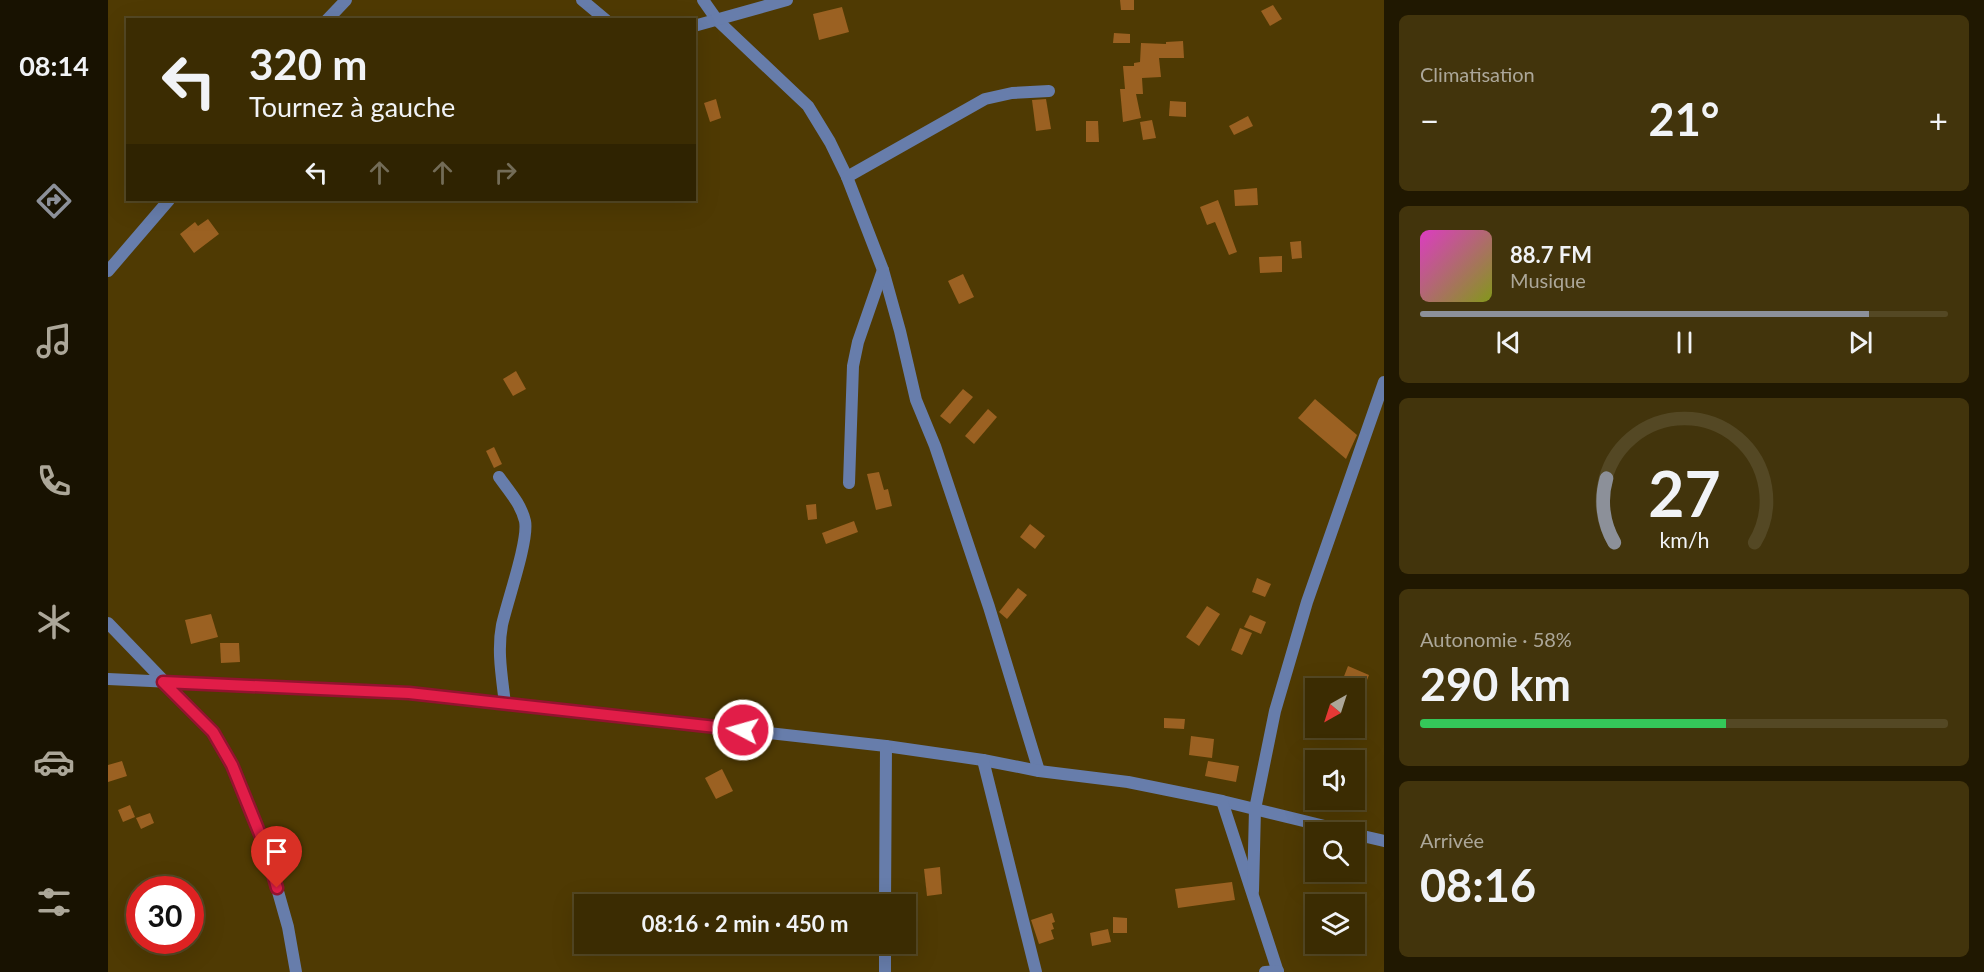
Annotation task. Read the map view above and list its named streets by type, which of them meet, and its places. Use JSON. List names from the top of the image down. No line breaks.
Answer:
{"north":"bottom left","page":{"tabs":"08:14","tile":["Climatisation",["Autonomie · 58%","290 km"],["Arrivée","08:16"]],"turn":["320 m","Tournez à gauche"],"heat":["−","21°","+"],"song":["88.7 FM","Musique"],"limit":"30","trip":"08:16 · 2 min · 450 m","gauge":["27","km/h"]}}
